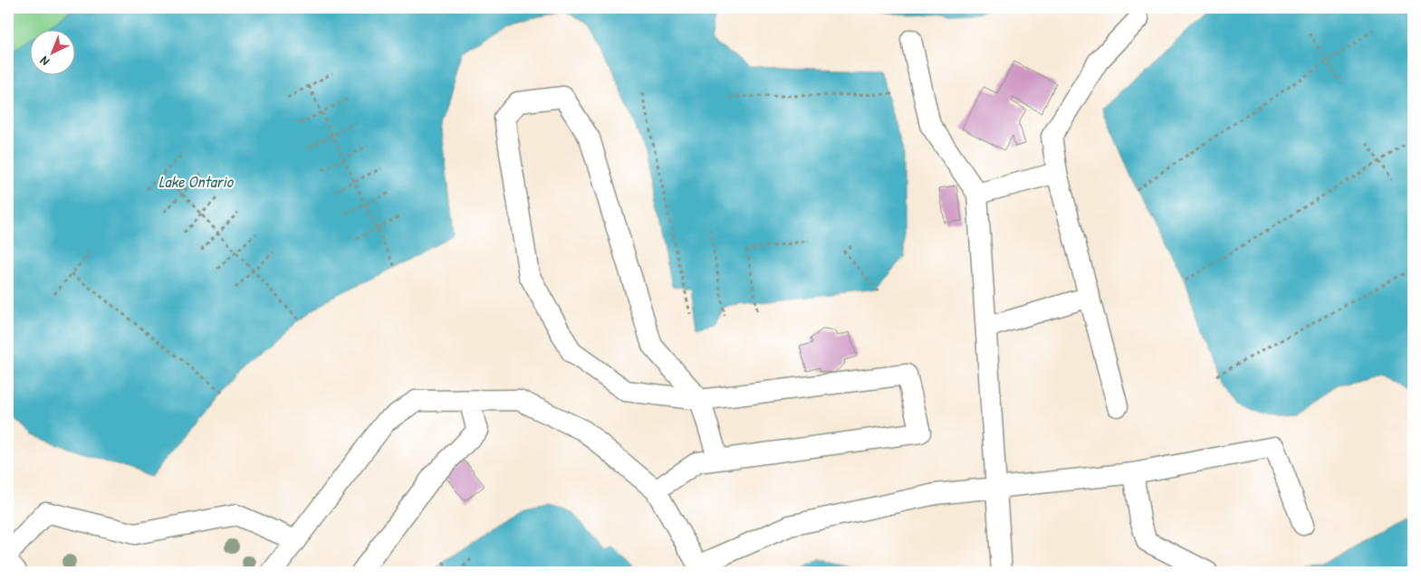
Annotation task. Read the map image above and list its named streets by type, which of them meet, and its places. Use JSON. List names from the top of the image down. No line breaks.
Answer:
{"water":["Lake Ontario"],"north":"bottom left"}
